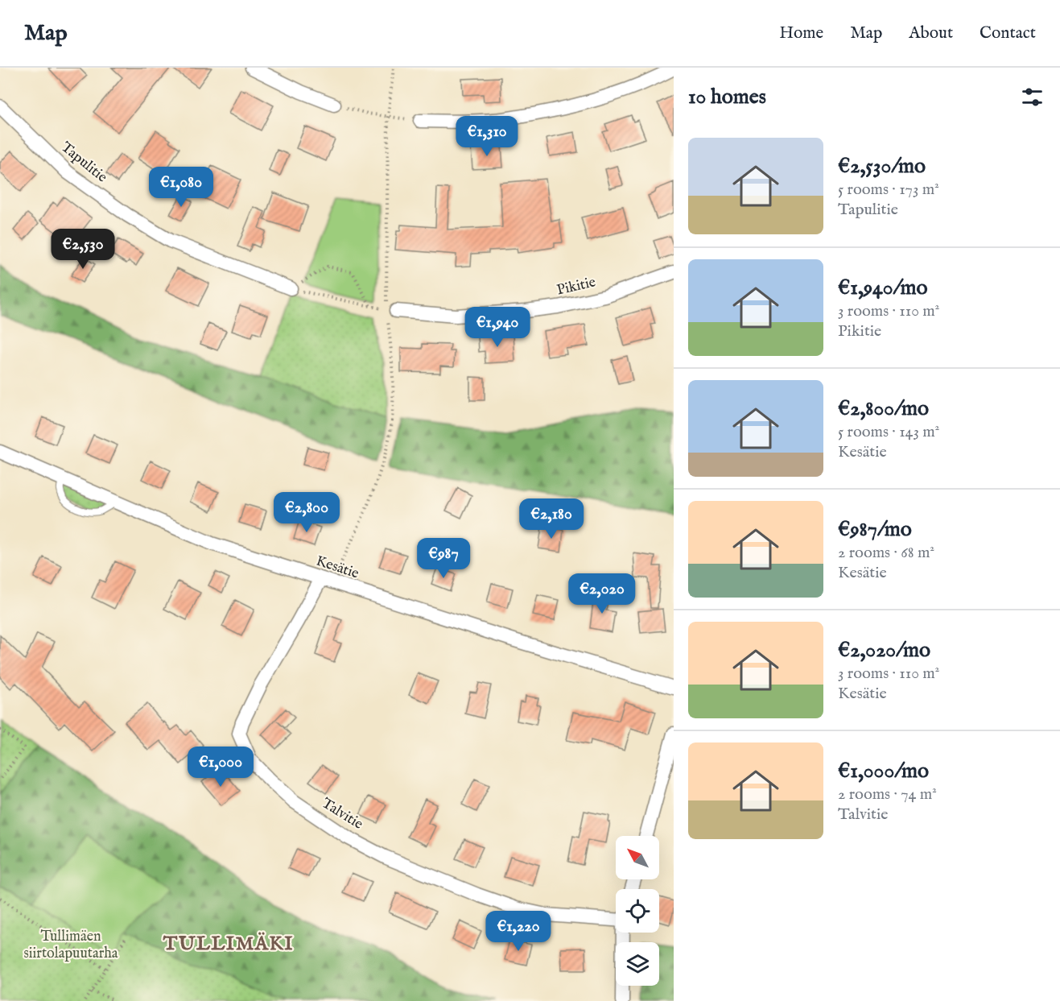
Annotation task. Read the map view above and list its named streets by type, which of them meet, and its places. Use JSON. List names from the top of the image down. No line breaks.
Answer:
{"streets":{"street":["Tapulitie","Pikitie","Kesätie","Talvitie"]},"crossings":[["Kesätie","Talvitie"]],"districts":["TULLIMÄKI"],"parks":["Tullimäen siirtolapuutarha"],"north":"top left","page":{"header":"Map","nav":["Home","Map","About","Contact"],"heading":"10 homes","price":["€1,310","€1,080","€2,530","€1,940","€2,800","€2,180","€987","€2,020","€1,000","€1,220"],"list":[{"name":"€2,530/mo","note":"5 rooms · 173 m² · Tapulitie"},{"name":"€1,940/mo","note":"3 rooms · 110 m² · Pikitie"},{"name":"€2,800/mo","note":"5 rooms · 143 m² · Kesätie"},{"name":"€987/mo","note":"2 rooms · 68 m² · Kesätie"},{"name":"€2,020/mo","note":"3 rooms · 110 m² · Kesätie"},{"name":"€1,000/mo","note":"2 rooms · 74 m² · Talvitie"}]}}
